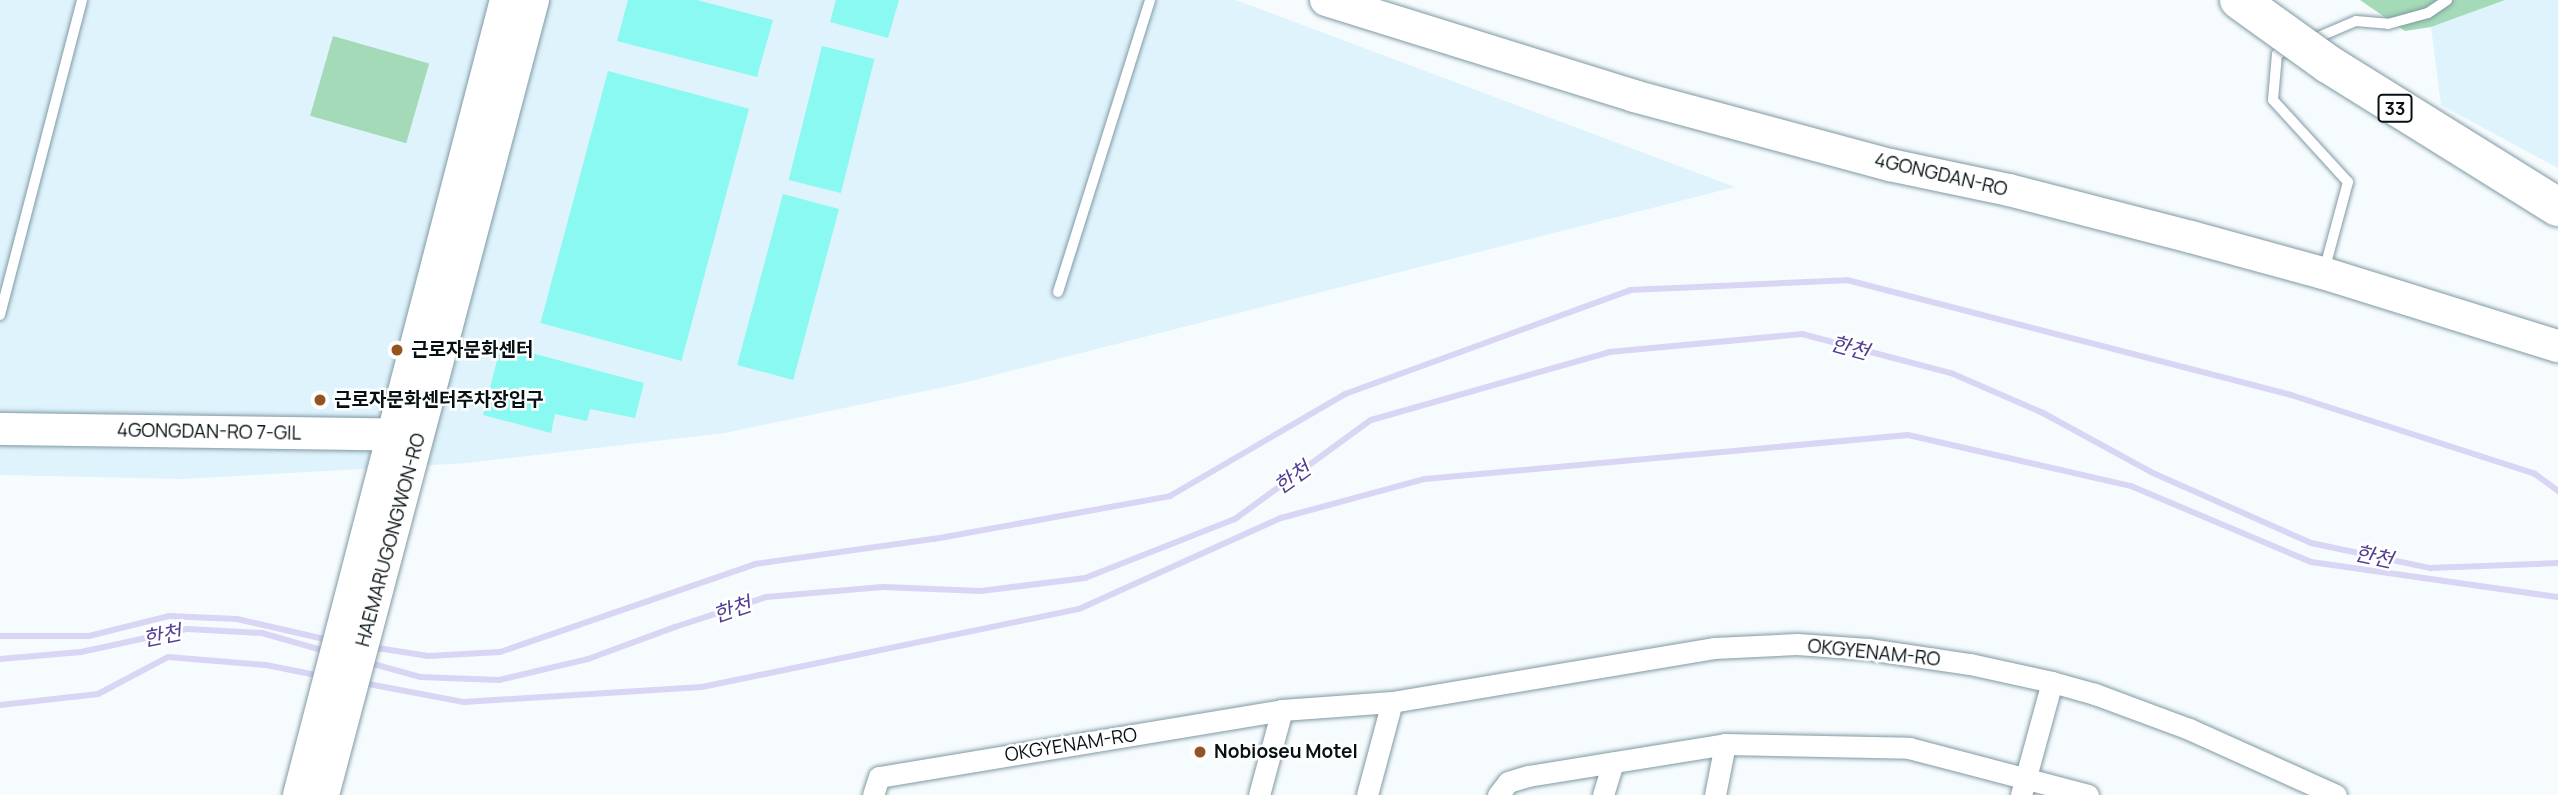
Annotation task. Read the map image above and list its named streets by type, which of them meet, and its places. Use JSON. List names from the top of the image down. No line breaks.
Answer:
{"streets":{"highway":["33"],"street":["4GONGDAN-RO","4GONGDAN-RO 7-GIL","HAEMARUGONGWON-RO","OKGYENAM-RO"]},"crossings":[["4GONGDAN-RO 7-GIL","HAEMARUGONGWON-RO"]],"water":["한천"],"places":["근로자문화센터","근로자문화센터주차장입구","Nobioseu Motel"]}
